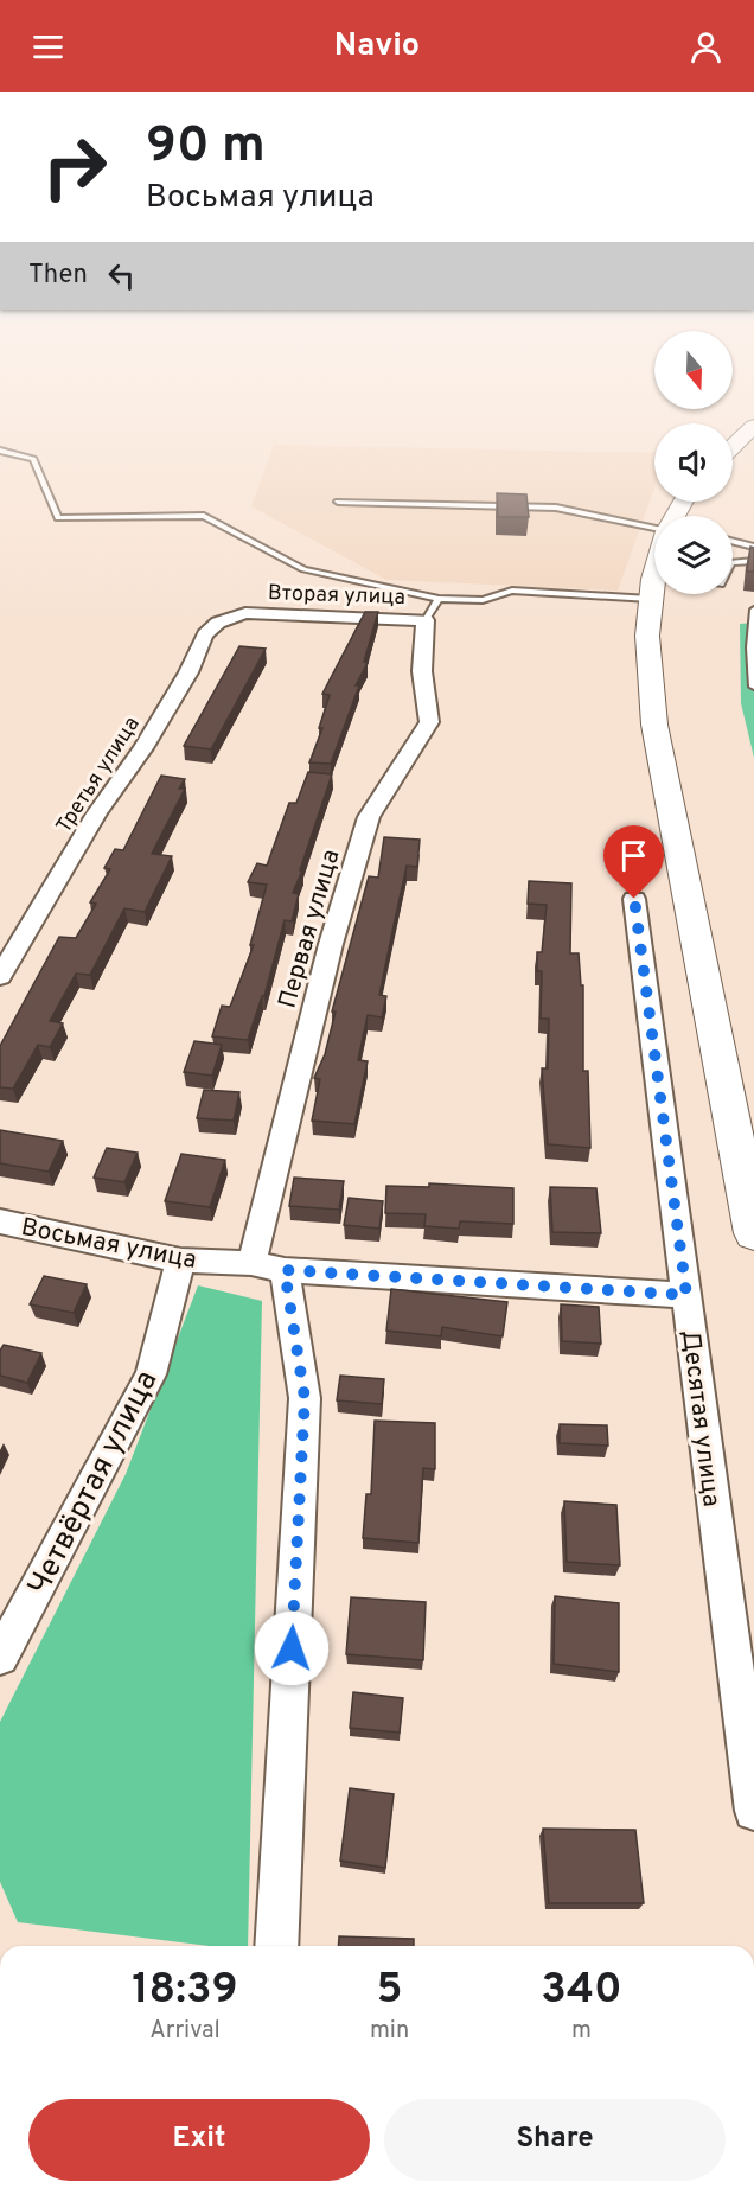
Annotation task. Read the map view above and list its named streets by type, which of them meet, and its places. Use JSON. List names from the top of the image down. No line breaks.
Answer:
{"streets":{"street":["Вторая улица","Третья улица","Первая улица","Восьмая улица","Десятая улица","Четвёртая улица"]},"crossings":[["Вторая улица","Третья улица"],["Вторая улица","Первая улица"],["Первая улица","Восьмая улица"],["Восьмая улица","Десятая улица"],["Восьмая улица","Четвёртая улица"]],"north":"bottom","page":{"header":"Navio","turn":["90 m","Восьмая улица"],"then":"Then","eta":["18:39","Arrival","5","min","340","m"],"buttons":["Exit","Share"]}}
